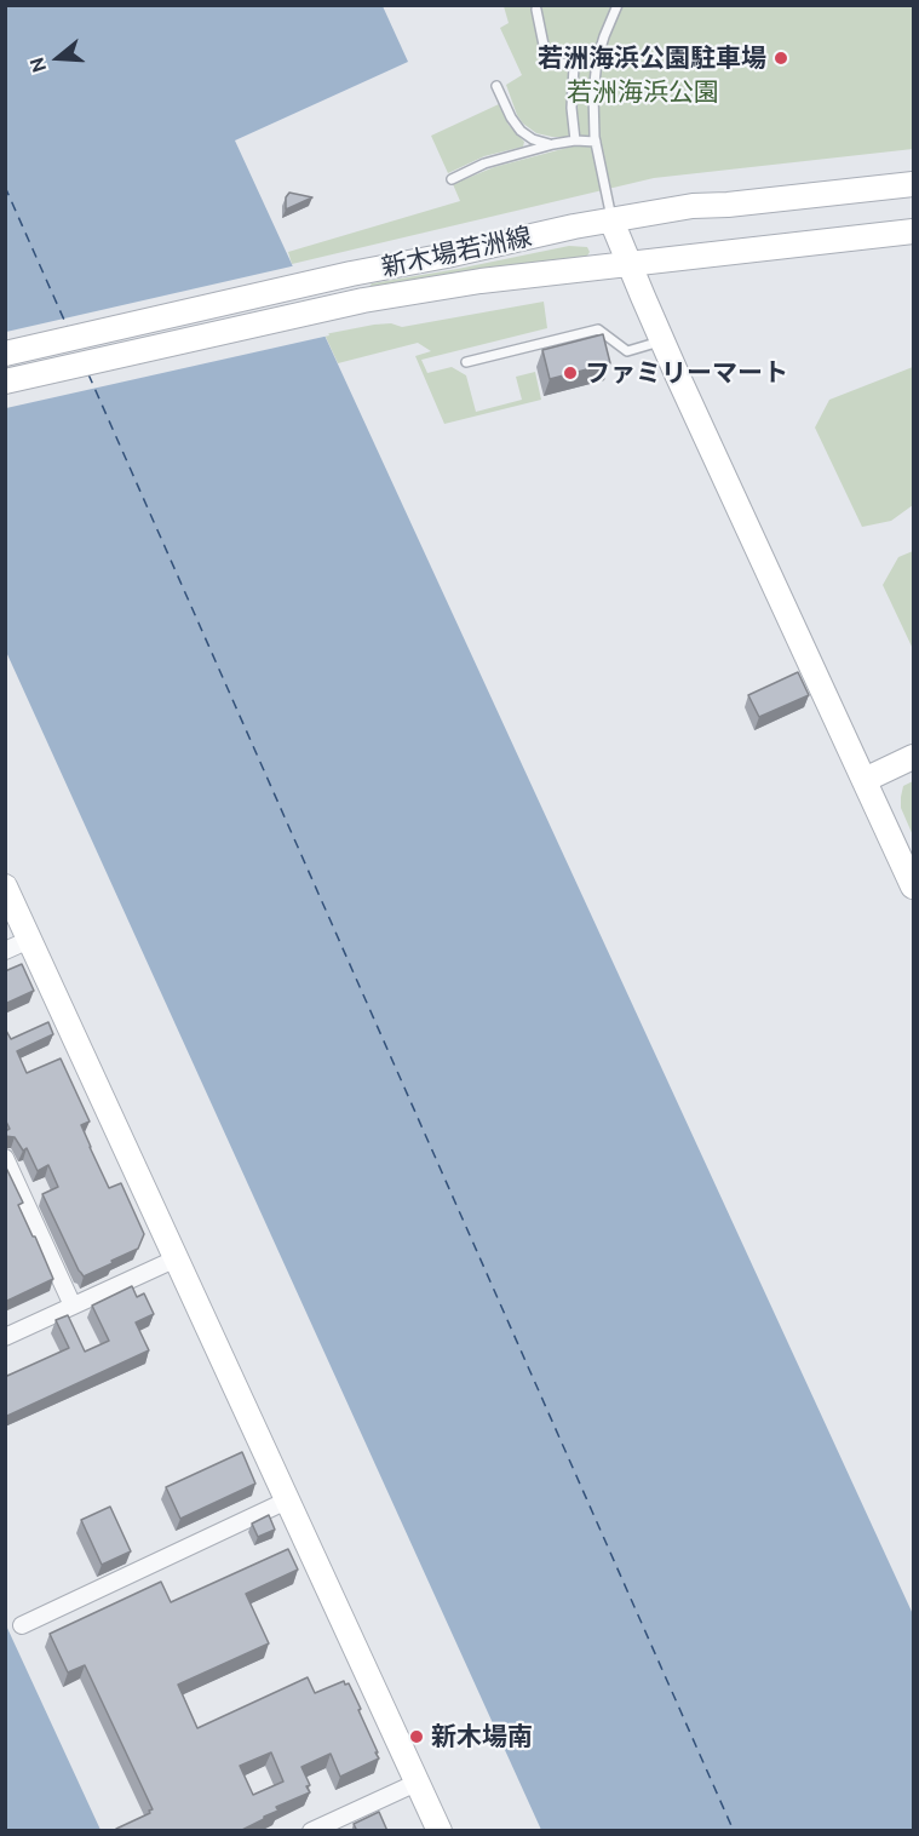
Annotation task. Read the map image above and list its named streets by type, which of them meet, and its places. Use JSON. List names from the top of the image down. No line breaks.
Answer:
{"streets":{"street":["新木場若洲線"]},"parks":["若洲海浜公園"],"places":["若洲海浜公園駐車場","ファミリーマート","新木場南"],"north":"left"}
